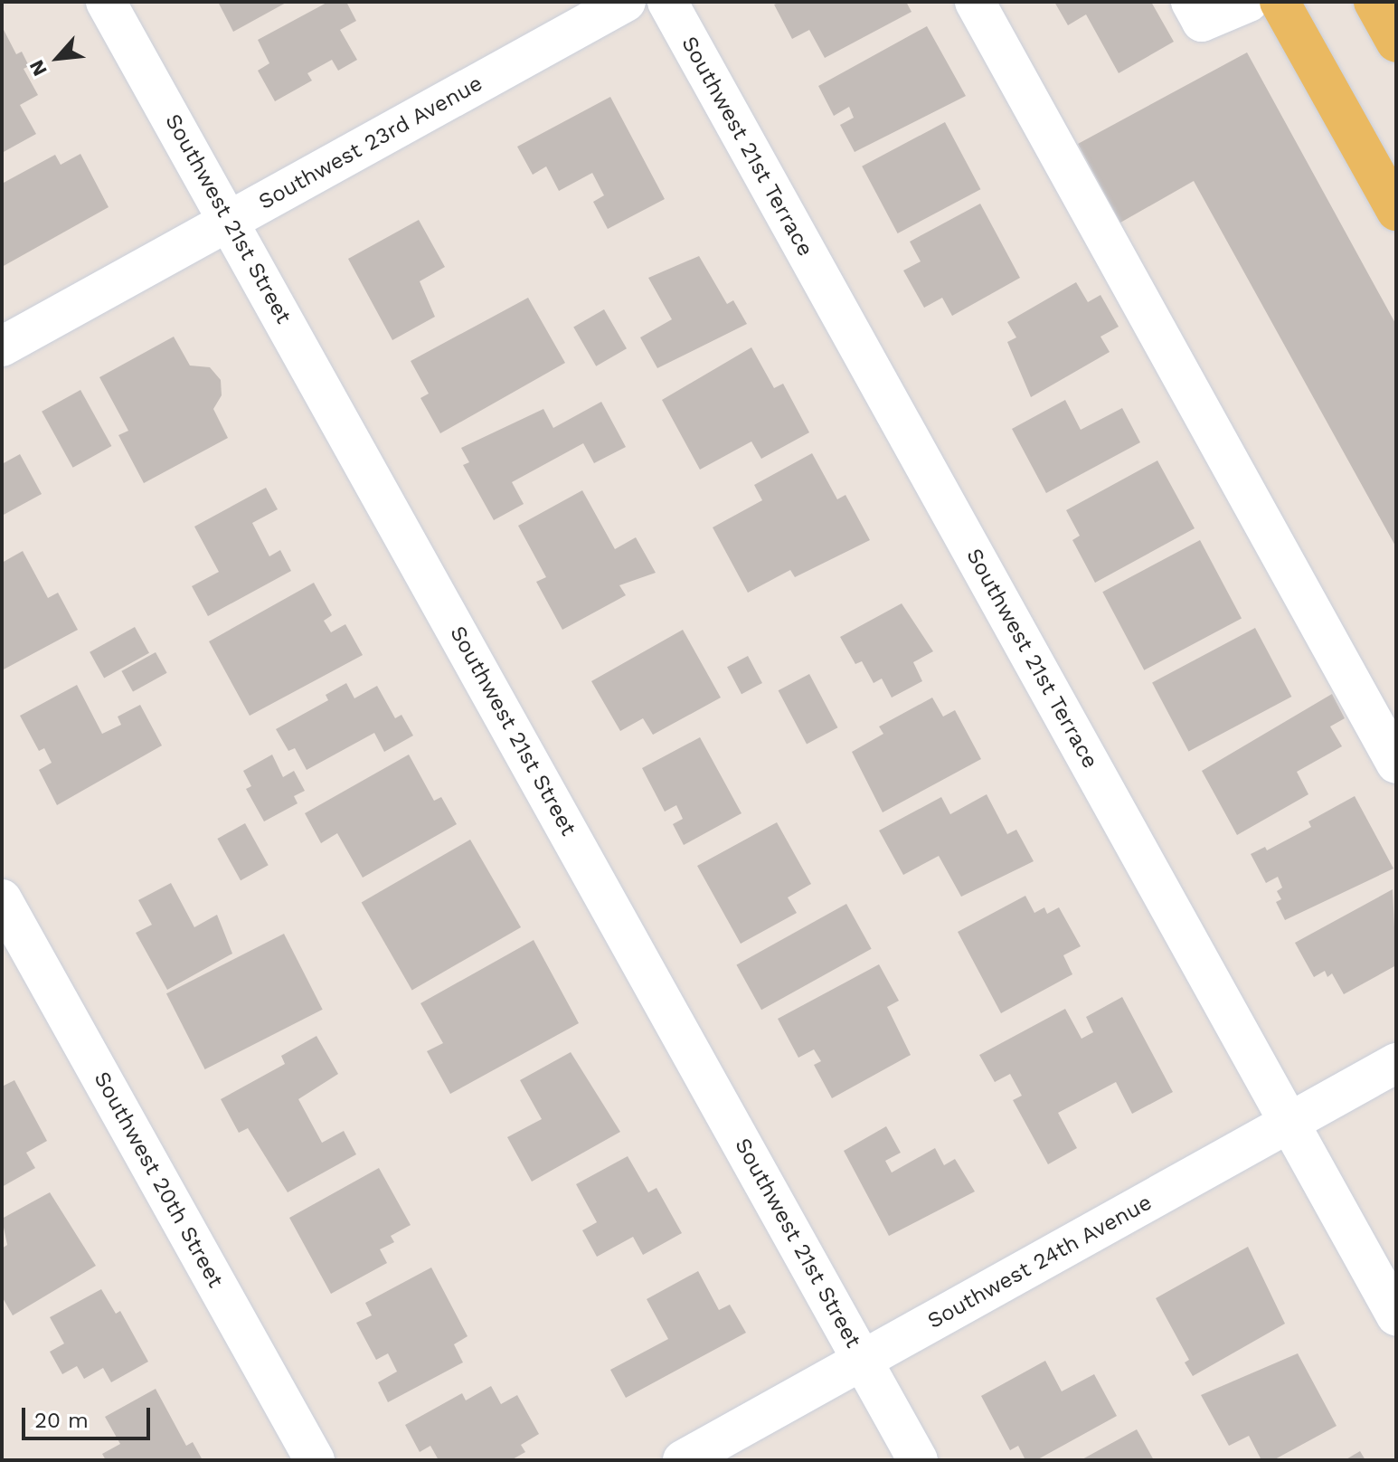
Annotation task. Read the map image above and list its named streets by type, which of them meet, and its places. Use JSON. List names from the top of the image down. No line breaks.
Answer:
{"streets":{"street":["Southwest 23rd Avenue","Southwest 21st Terrace","Southwest 21st Street","Southwest 20th Street","Southwest 24th Avenue"]},"crossings":[["Southwest 23rd Avenue","Southwest 21st Street"],["Southwest 21st Terrace","Southwest 24th Avenue"],["Southwest 21st Street","Southwest 24th Avenue"]],"scale_bar":"20 m","north":"bottom left"}
